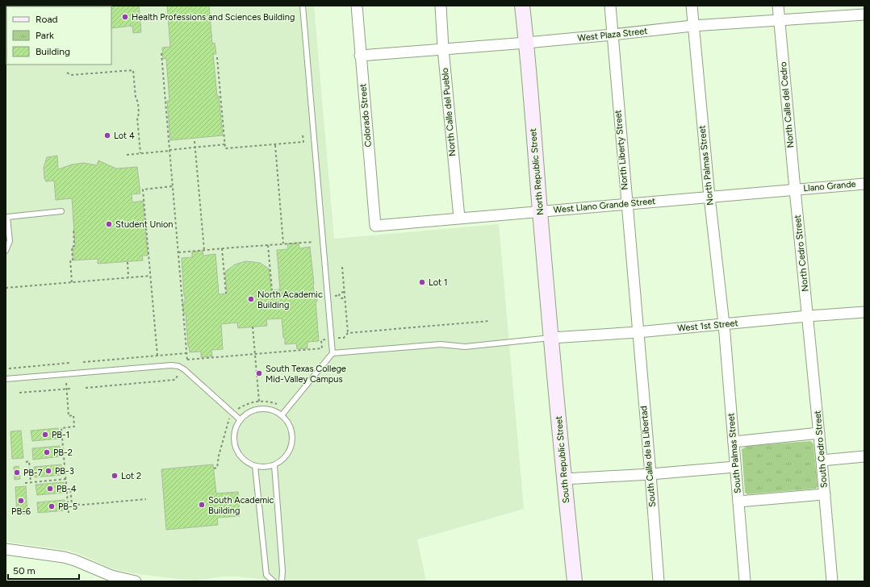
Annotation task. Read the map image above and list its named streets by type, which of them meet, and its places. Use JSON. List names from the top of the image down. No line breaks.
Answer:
{"streets":{"street":["West Plaza Street","North Calle del Cedro","North Calle del Pueblo","Colorado Street","North Liberty Street","North Palmas Street","North Republic Street","Llano Grande","West Llano Grande Street","North Cedro Street","West 1st Street","South Cedro Street","South Palmas Street","South Calle de la Libertad","South Republic Street"]},"crossings":[["West Plaza Street","North Calle del Cedro"],["West Plaza Street","North Calle del Pueblo"],["West Plaza Street","Colorado Street"],["West Plaza Street","North Liberty Street"],["West Plaza Street","North Palmas Street"],["West Plaza Street","North Republic Street"],["North Calle del Cedro","Llano Grande"],["North Calle del Cedro","West Llano Grande Street"],["North Calle del Cedro","North Cedro Street"],["North Calle del Pueblo","West Llano Grande Street"],["Colorado Street","West Llano Grande Street"],["North Liberty Street","West Llano Grande Street"],["North Liberty Street","West 1st Street"],["North Liberty Street","South Calle de la Libertad"],["North Palmas Street","West Llano Grande Street"],["North Palmas Street","West 1st Street"],["North Palmas Street","South Palmas Street"],["North Republic Street","West Llano Grande Street"],["North Republic Street","West 1st Street"],["North Republic Street","South Republic Street"],["Llano Grande","West Llano Grande Street"],["Llano Grande","North Cedro Street"],["West Llano Grande Street","North Cedro Street"],["North Cedro Street","West 1st Street"],["North Cedro Street","South Cedro Street"],["West 1st Street","South Cedro Street"],["West 1st Street","South Palmas Street"],["West 1st Street","South Calle de la Libertad"],["West 1st Street","South Republic Street"]],"places":["Health Professions and Sciences Building","Lot 4","Student Union","Lot 1","North Academic Building","South Texas College Mid-Valley Campus","PB-1","PB-2","PB-3","PB-7","Lot 2","PB-4","PB-6","South Academic Building","PB-5"],"legend":["Road","Park","Building"],"scale_bar":"50 m"}
